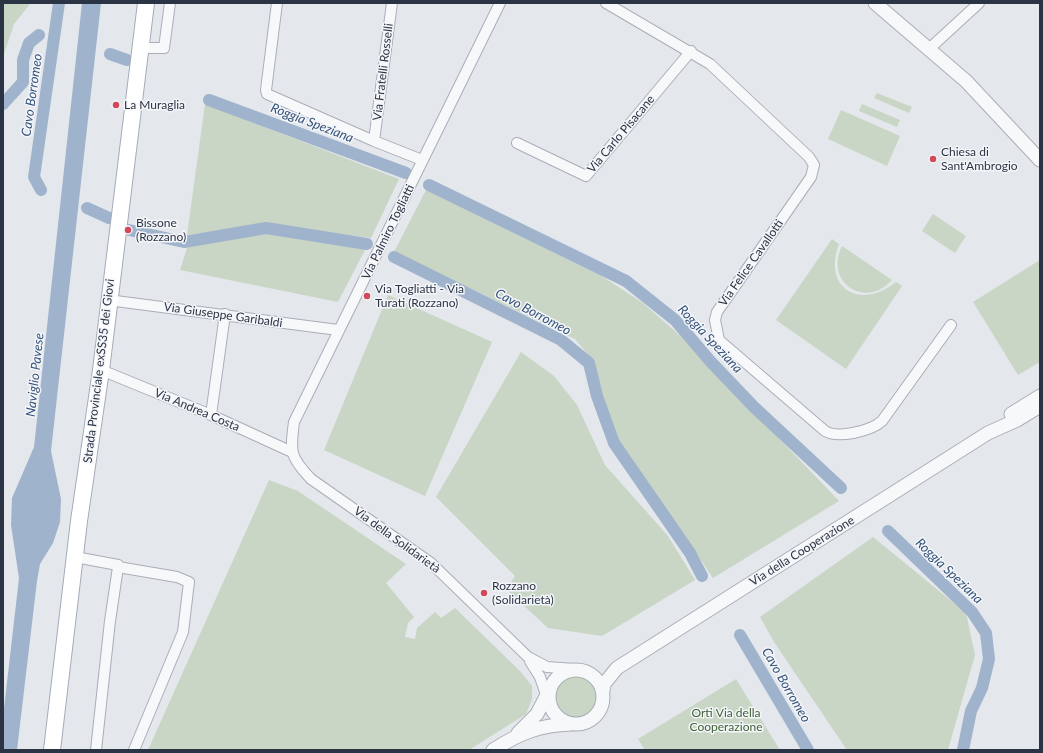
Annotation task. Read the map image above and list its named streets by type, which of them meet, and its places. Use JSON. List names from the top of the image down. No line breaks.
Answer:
{"streets":{"main road":["Strada Provinciale exSS35 dei Giovi"],"street":["Via Fratelli Rosselli","Via Carlo Pisacane","Via Palmiro Togliatti","Via Felice Cavallotti","Via Giuseppe Garibaldi","Via Andrea Costa","Via della Solidarietà","Via della Cooperazione"]},"crossings":[["Via Carlo Pisacane","Via Felice Cavallotti"],["Via Palmiro Togliatti","Via Giuseppe Garibaldi"],["Via Palmiro Togliatti","Via Andrea Costa"],["Via Palmiro Togliatti","Via della Solidarietà"],["Via Giuseppe Garibaldi","Strada Provinciale exSS35 dei Giovi"],["Strada Provinciale exSS35 dei Giovi","Via Andrea Costa"],["Via della Solidarietà","Via della Cooperazione"]],"water":["Cavo Borromeo","Roggia Speziana","Naviglio Pavese"],"parks":["Orti Via della Cooperazione"],"places":["La Muraglia","Chiesa di Sant'Ambrogio","Bissone (Rozzano)","Via Togliatti - Via Turati (Rozzano)","Rozzano (Solidarietà)"]}
